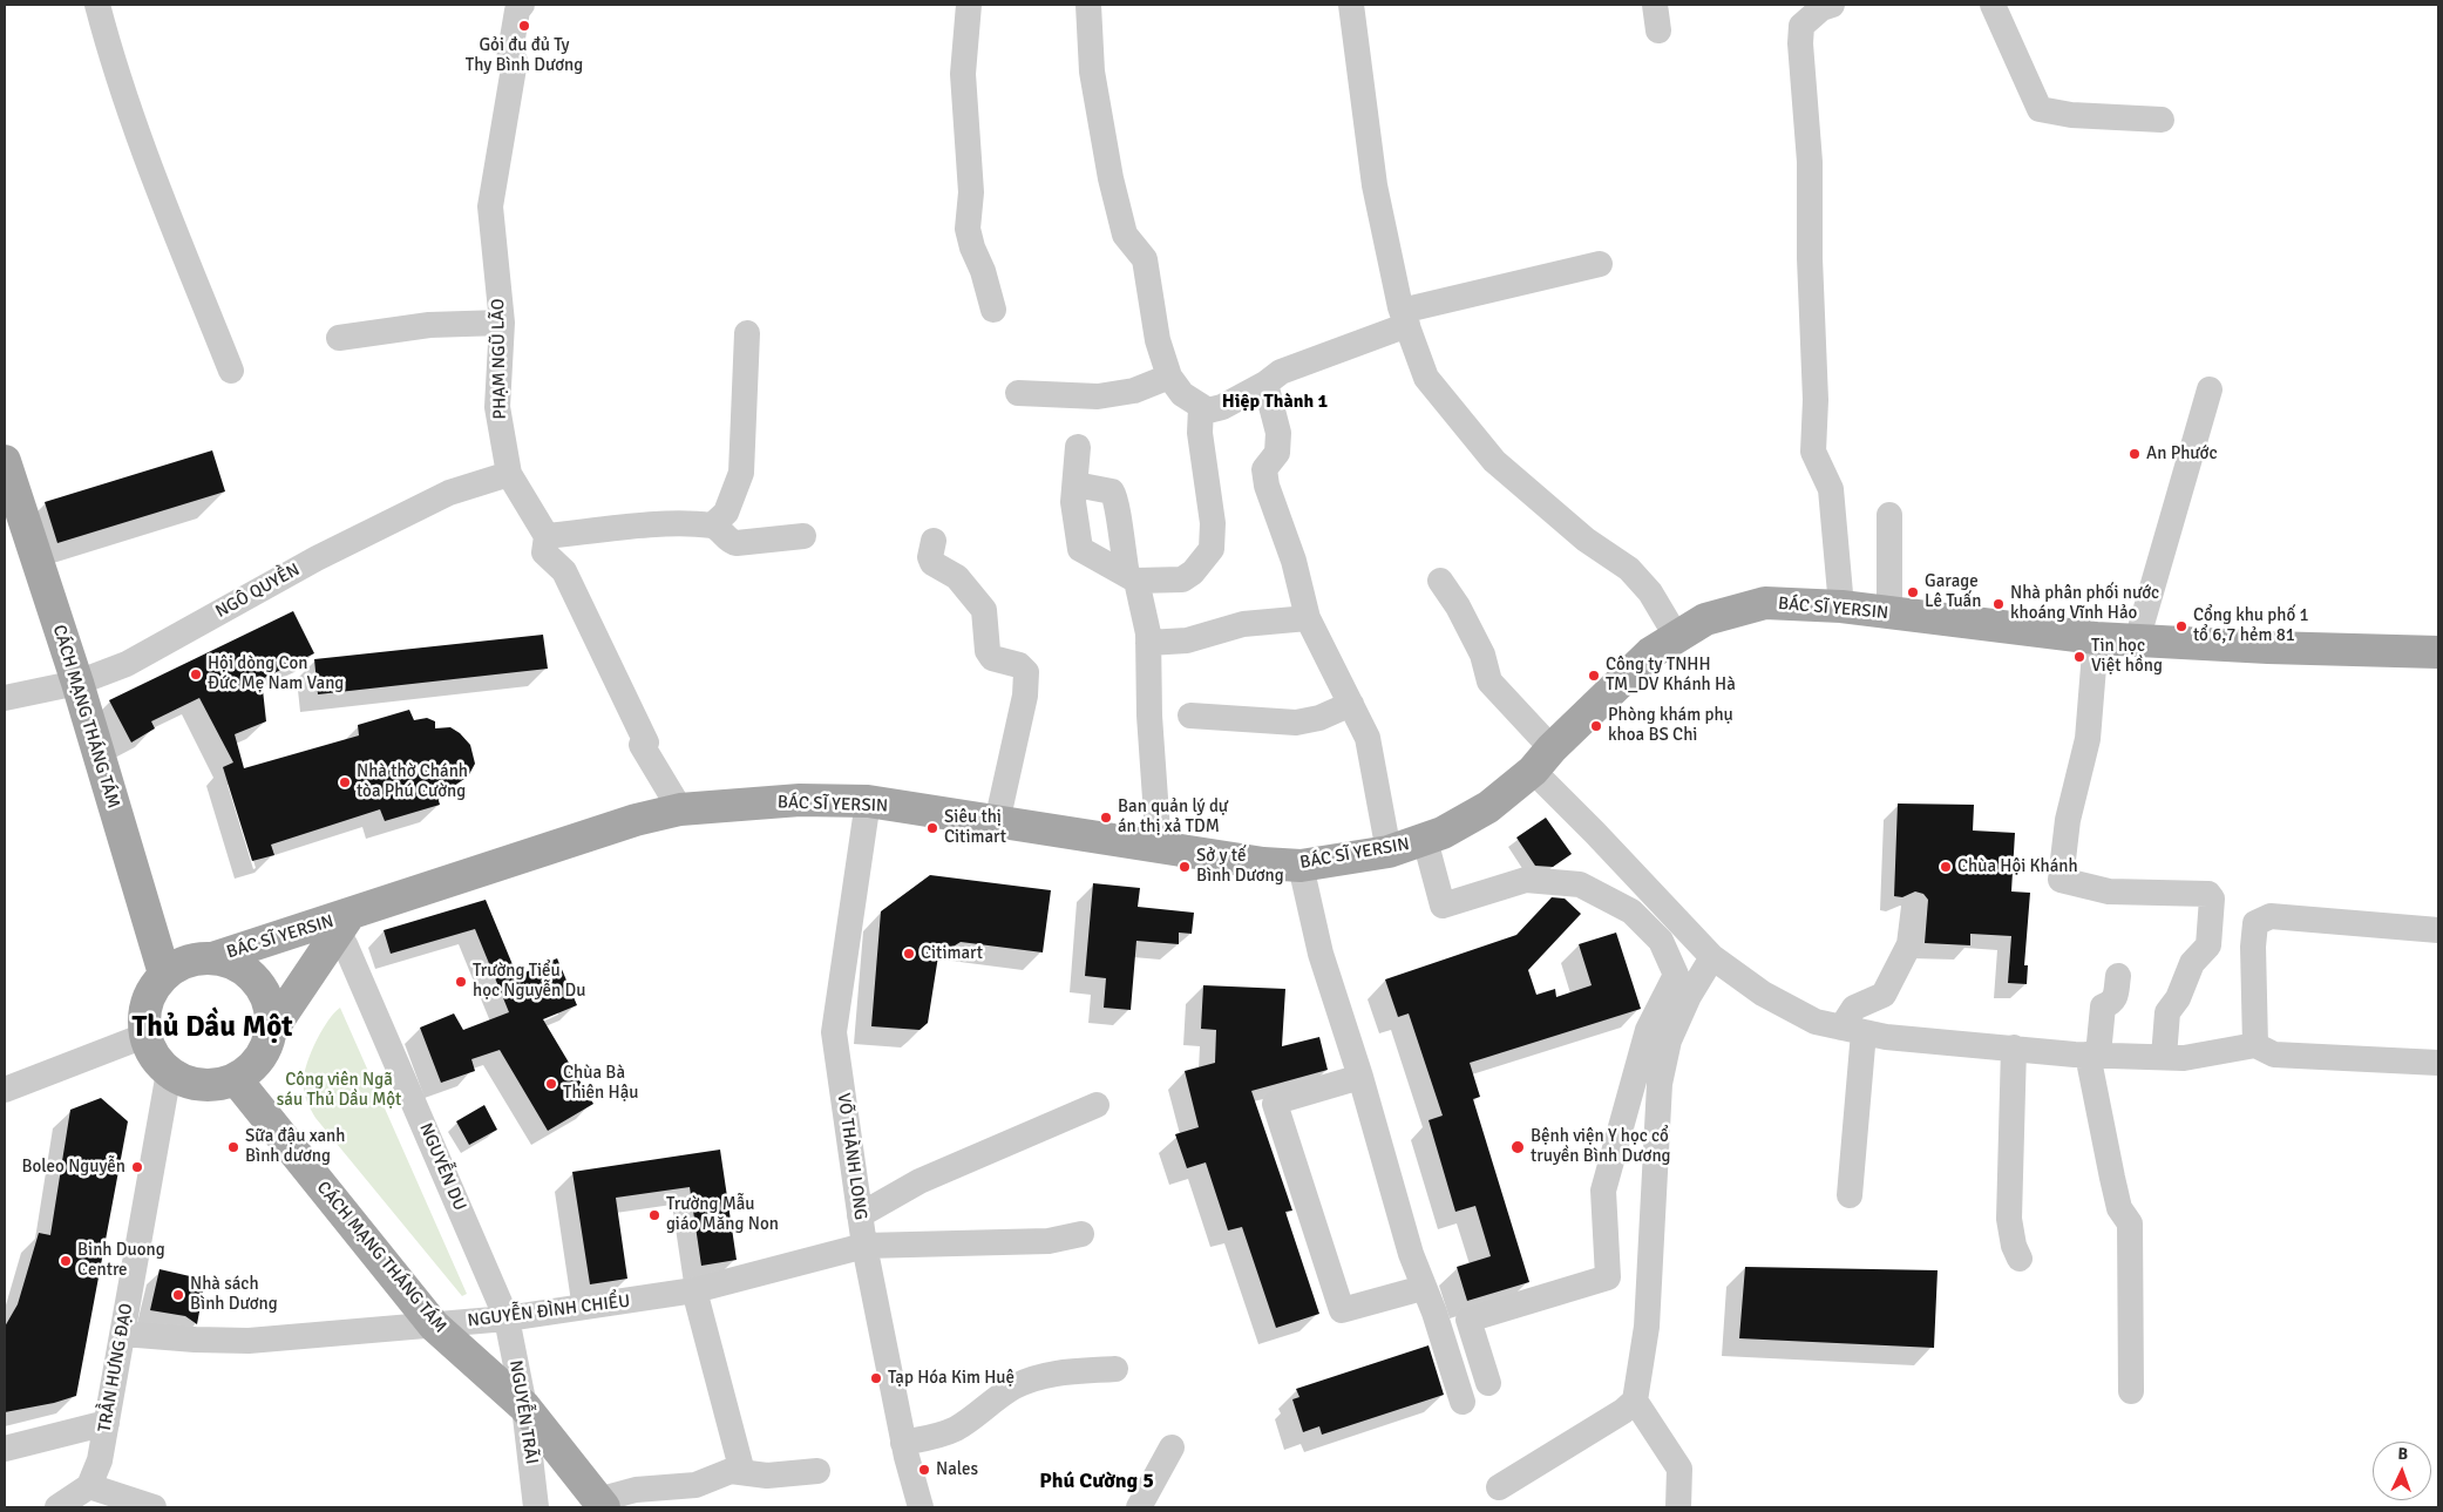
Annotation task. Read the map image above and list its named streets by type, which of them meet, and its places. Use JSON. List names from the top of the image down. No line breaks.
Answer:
{"streets":{"main road":["BÁC SĨ YERSIN","CÁCH MẠNG THÁNG TÁM"],"street":["PHẠM NGŨ LÃO","NGÔ QUYỀN","VÕ THÀNH LONG","NGUYỄN DU","NGUYỄN ĐÌNH CHIỂU","TRẦN HƯNG ĐẠO","NGUYỄN TRÃI"]},"crossings":[["PHẠM NGŨ LÃO","NGÔ QUYỀN"],["PHẠM NGŨ LÃO","BÁC SĨ YERSIN"],["NGÔ QUYỀN","CÁCH MẠNG THÁNG TÁM"],["BÁC SĨ YERSIN","CÁCH MẠNG THÁNG TÁM"],["BÁC SĨ YERSIN","VÕ THÀNH LONG"],["BÁC SĨ YERSIN","NGUYỄN DU"],["BÁC SĨ YERSIN","TRẦN HƯNG ĐẠO"],["CÁCH MẠNG THÁNG TÁM","NGUYỄN ĐÌNH CHIỂU"],["CÁCH MẠNG THÁNG TÁM","TRẦN HƯNG ĐẠO"],["CÁCH MẠNG THÁNG TÁM","NGUYỄN TRÃI"],["VÕ THÀNH LONG","NGUYỄN ĐÌNH CHIỂU"],["NGUYỄN DU","NGUYỄN ĐÌNH CHIỂU"],["NGUYỄN DU","NGUYỄN TRÃI"],["NGUYỄN ĐÌNH CHIỂU","TRẦN HƯNG ĐẠO"],["NGUYỄN ĐÌNH CHIỂU","NGUYỄN TRÃI"]],"districts":["Hiệp Thành 1","Thủ Dầu Một","Phú Cường 5"],"parks":["Công viên Ngã sáu Thủ Dầu Một"],"places":["Gỏi đu đủ Ty Thy Bình Dương","An Phước","Garage Lê Tuấn","Nhà phân phối nước khoáng Vĩnh Hảo","Cổng khu phố 1 tổ 6,7 hẻm 81","Tin học Việt hồng","Hội dòng Con Đức Mẹ Nam Vang","Công ty TNHH TM_DV Khánh Hà","Phòng khám phụ khoa BS Chi","Nhà thờ Chánh tòa Phú Cường","Ban quản lý dự án thị xả TDM","Siêu thị Citimart","Sở y tế Bình Dương","Chùa Hội Khánh","Citimart","Trường Tiểu học Nguyễn Du","Chùa Bà Thiên Hậu","Sữa đậu xanh Bình dương","Bệnh viện Y học cổ truyền Bình Dương","Boleo Nguyễn","Trường Mẫu giáo Măng Non","Binh Duong Centre","Nhà sách Bình Dương","Tạp Hóa Kim Huệ","Nales"],"north":"top"}
